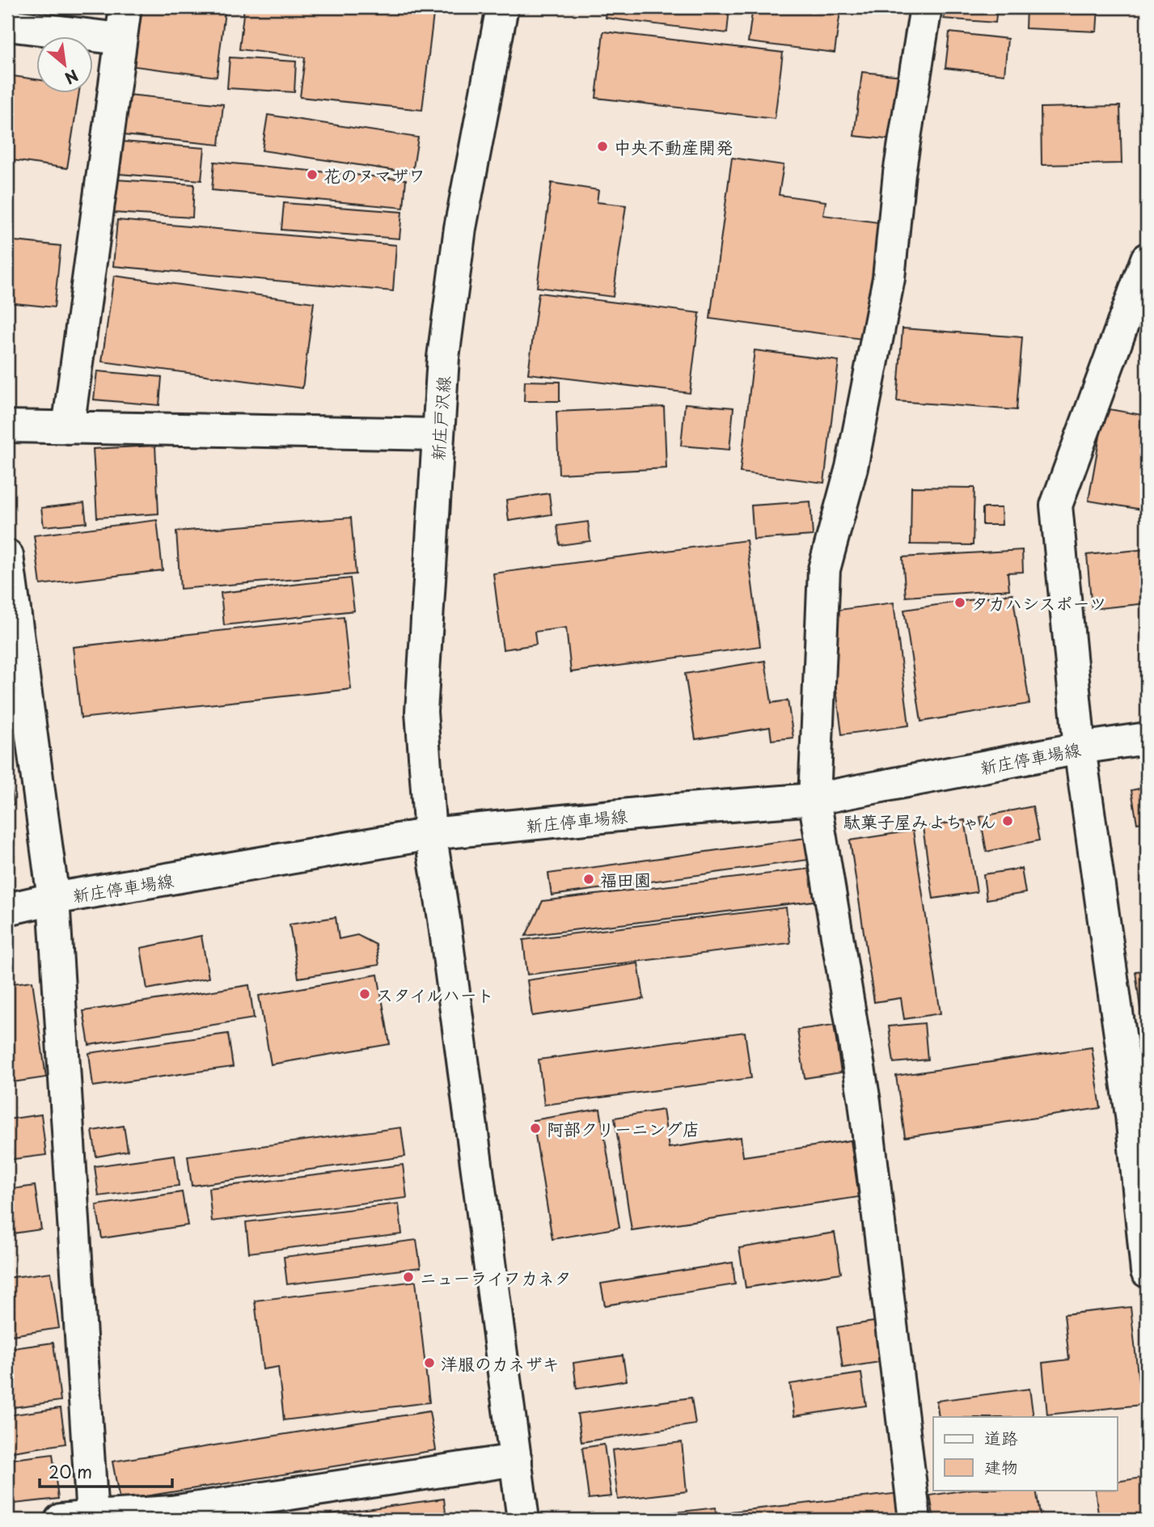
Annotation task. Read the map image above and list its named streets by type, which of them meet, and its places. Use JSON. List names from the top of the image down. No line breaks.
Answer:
{"streets":{"street":["新庄戸沢線","新庄停車場線"]},"crossings":[["新庄戸沢線","新庄停車場線"]],"places":["中央不動産開発","花のヌマザワ","タカハシスポーツ","駄菓子屋みよちゃん","福田園","スタイルハート","阿部クリーニング店","ニューライフカネタ","洋服のカネザキ"],"legend":["道路","建物"],"scale_bar":"20 m","north":"bottom right"}
